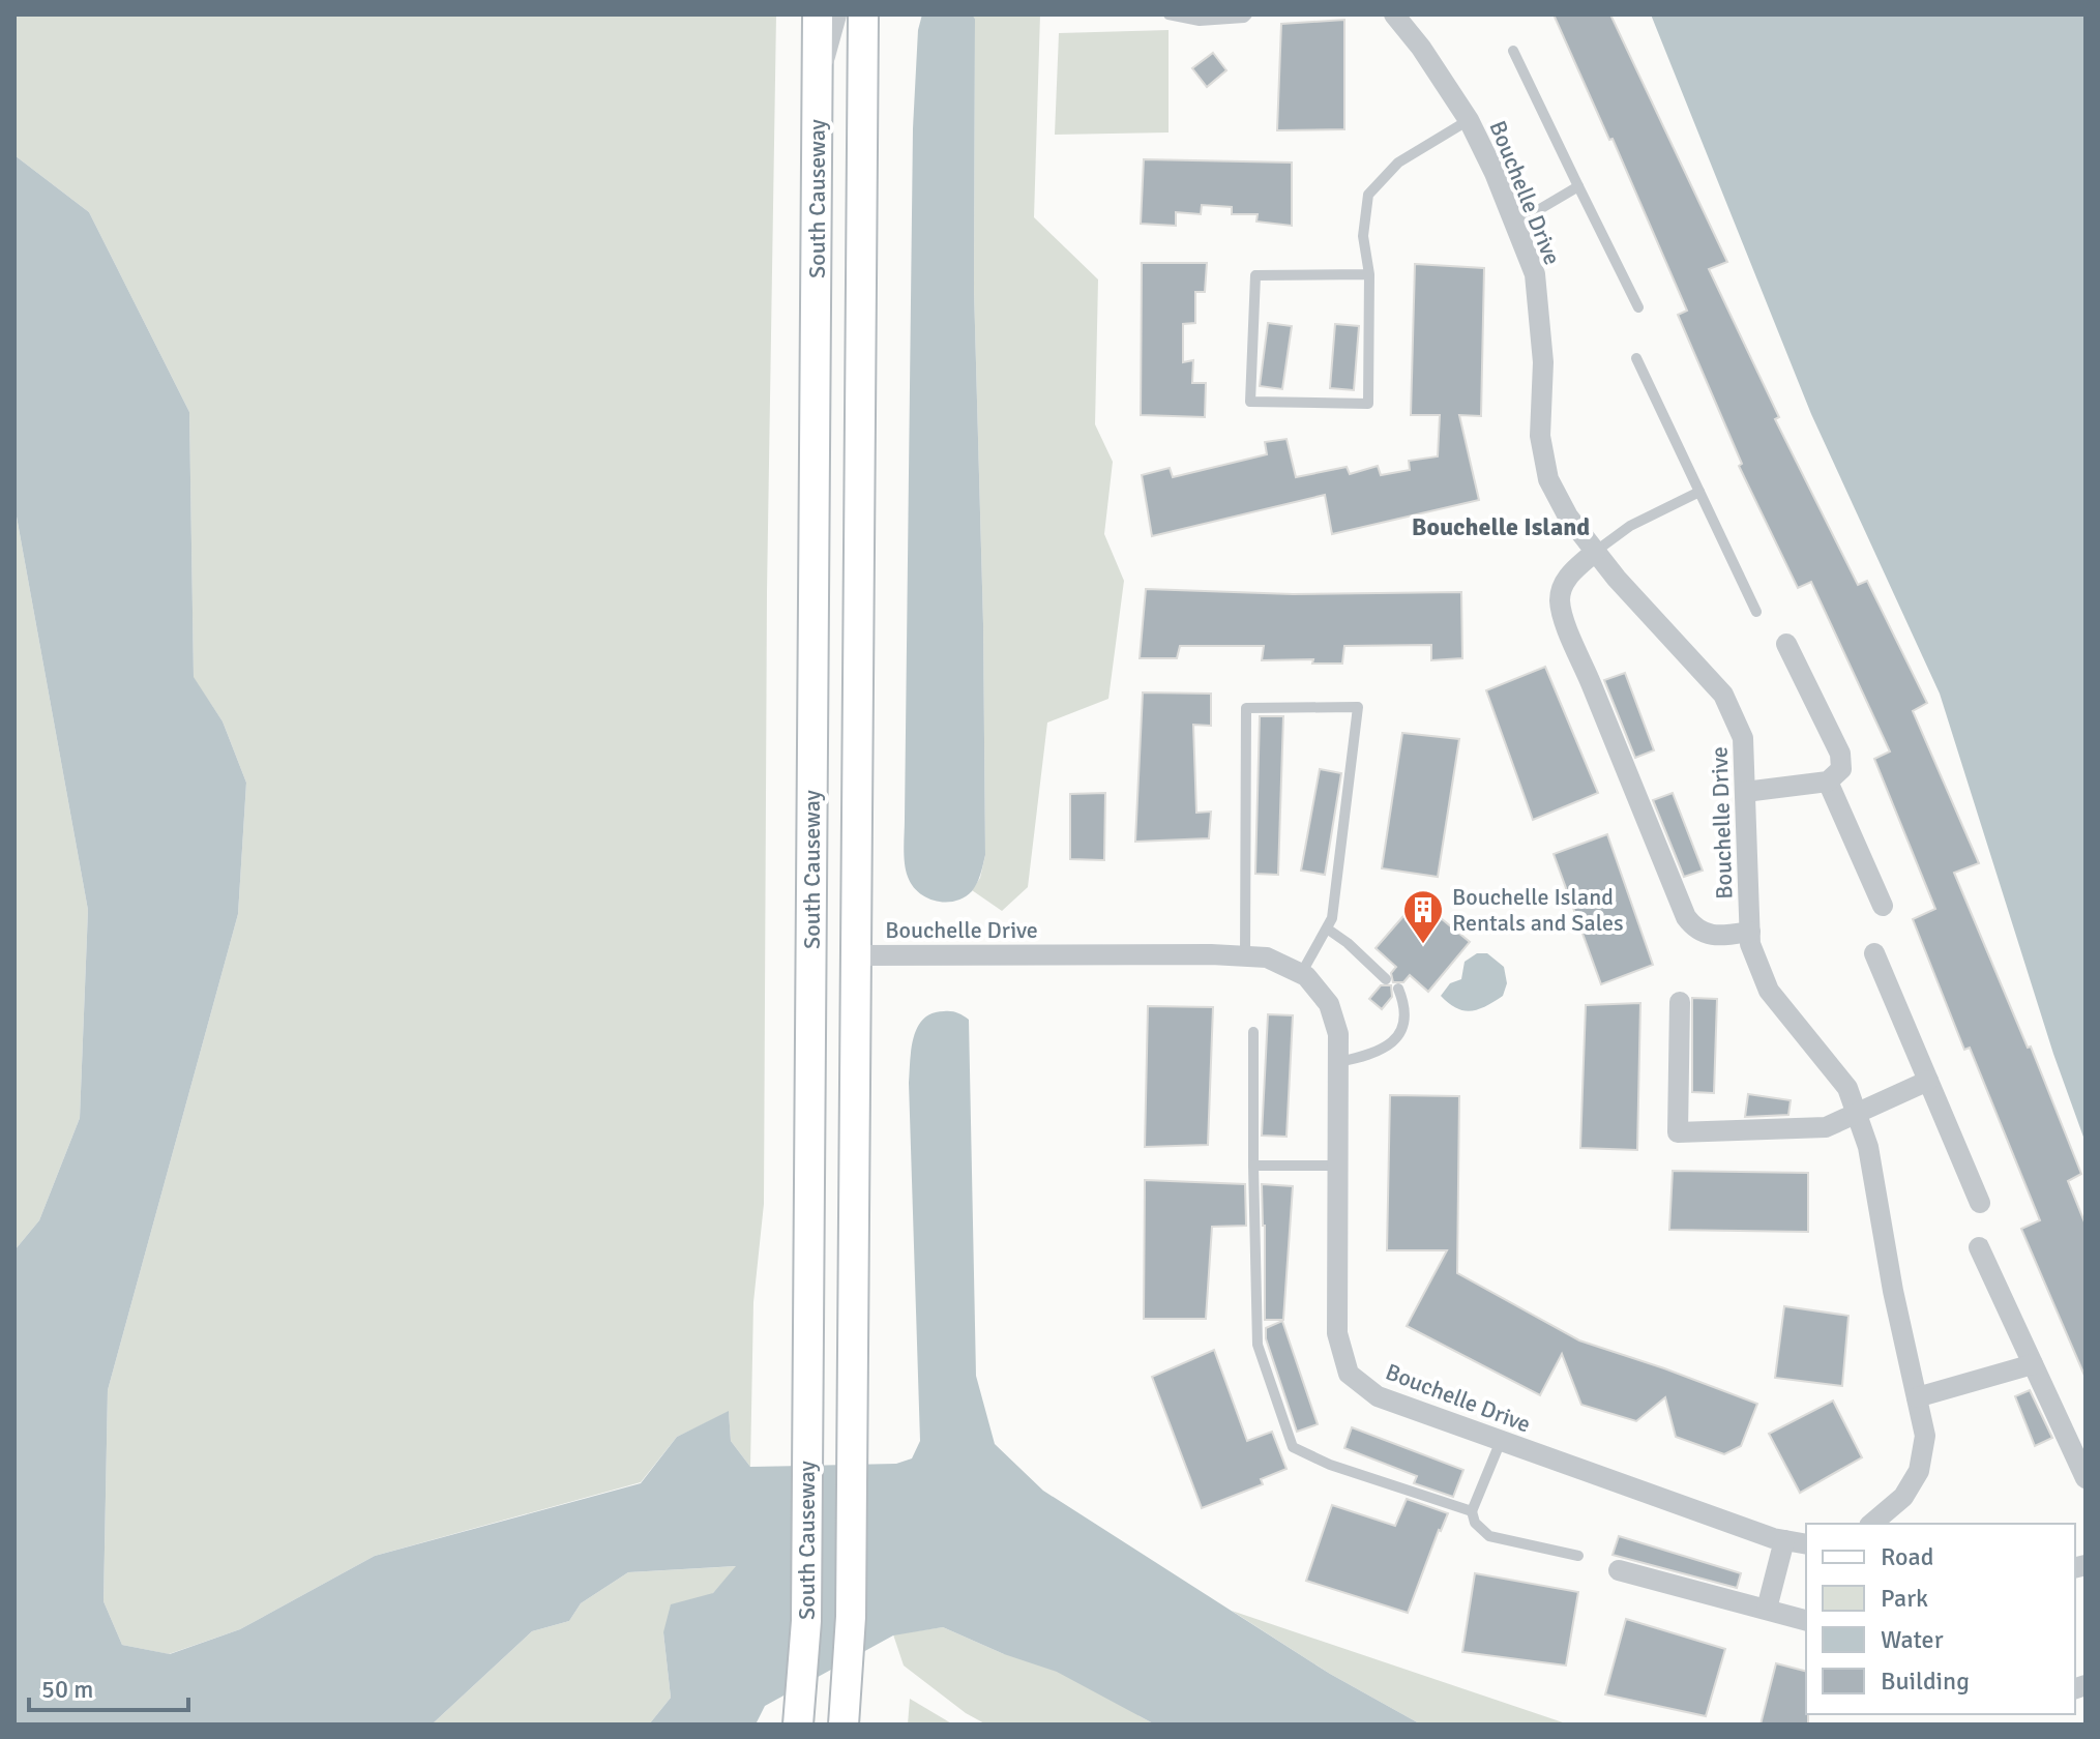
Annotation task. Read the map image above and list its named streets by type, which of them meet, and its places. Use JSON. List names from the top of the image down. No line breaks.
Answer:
{"streets":{"main road":["South Causeway"],"street":["Bouchelle Drive"]},"crossings":[["Bouchelle Drive","South Causeway"]],"districts":["Bouchelle Island"],"places":{"building":["Bouchelle Island Rentals and Sales"]},"legend":["Road","Park","Water","Building"],"scale_bar":"50 m"}
